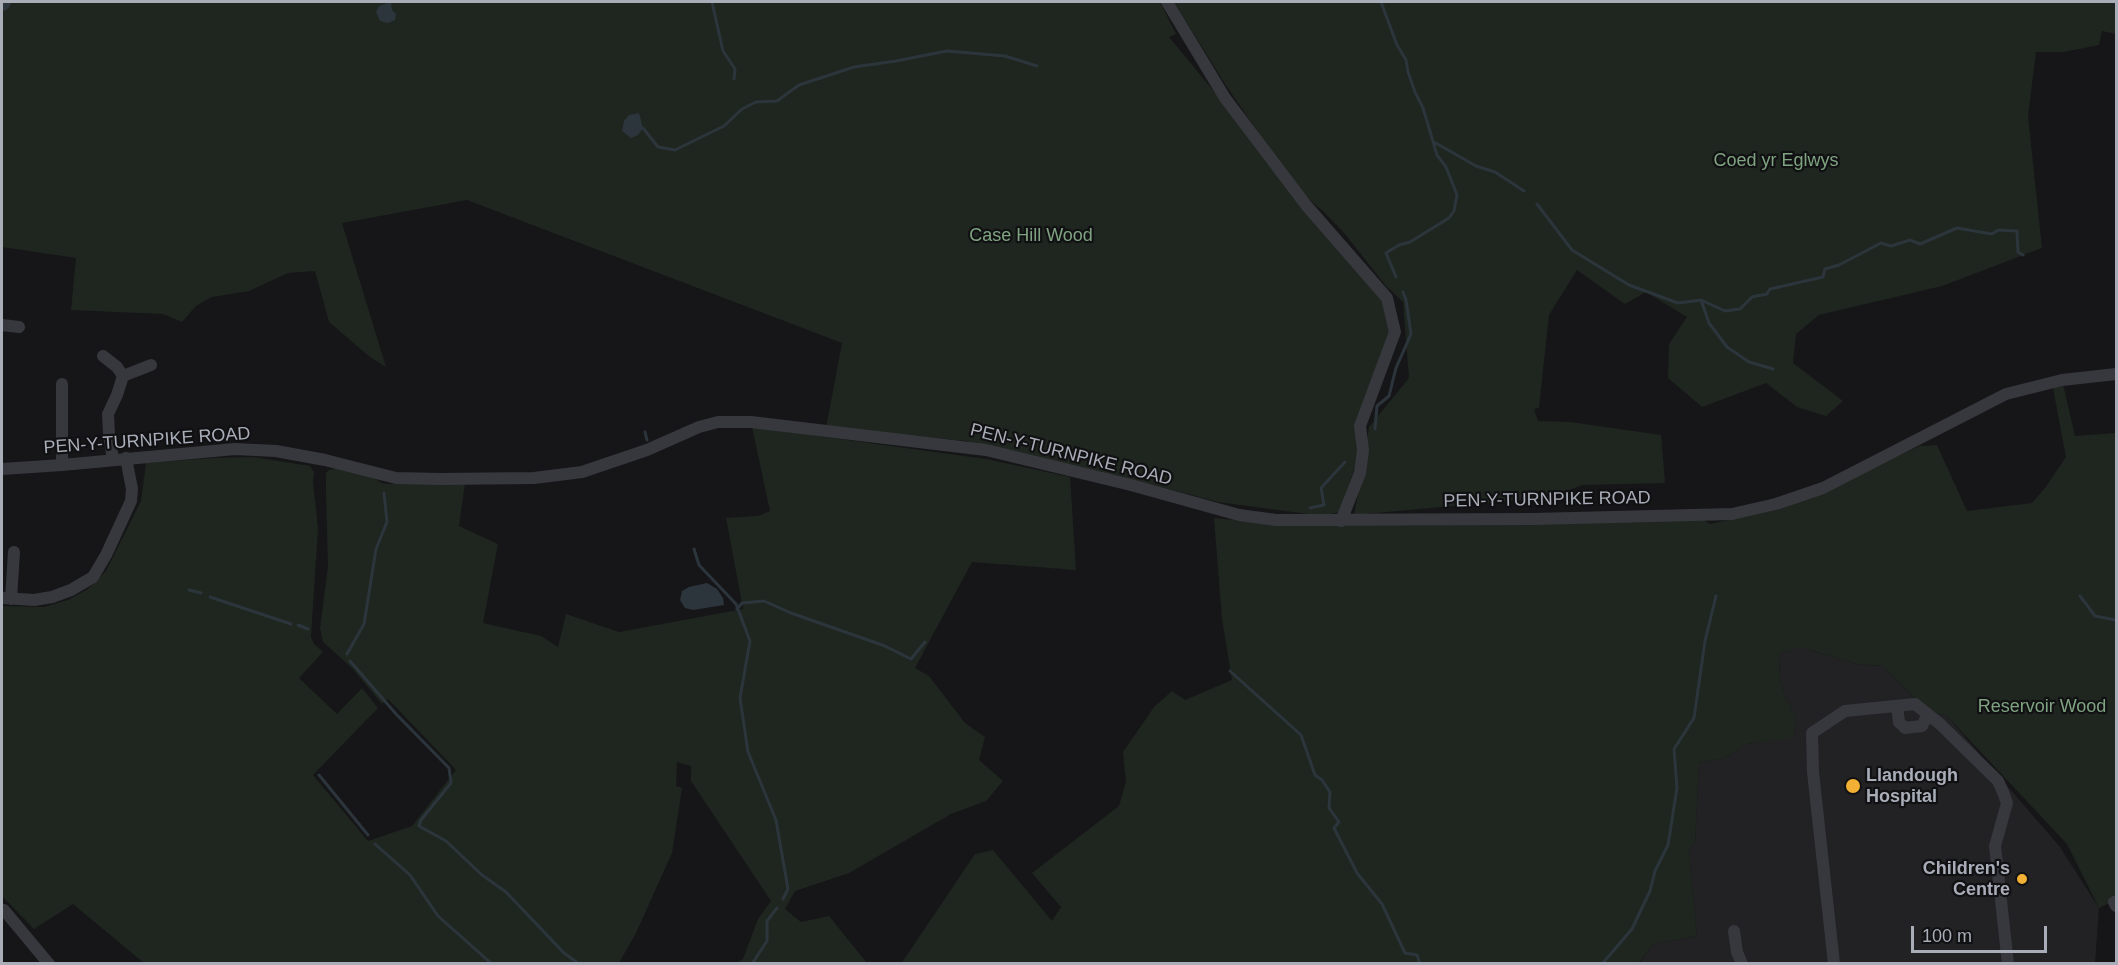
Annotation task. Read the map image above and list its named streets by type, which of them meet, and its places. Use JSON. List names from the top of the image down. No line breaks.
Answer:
{"streets":{"street":["PEN-Y-TURNPIKE ROAD"]},"parks":["Coed yr Eglwys","Case Hill Wood","Reservoir Wood"],"places":["Llandough Hospital","Children's Centre"],"scale_bar":"100 m"}
